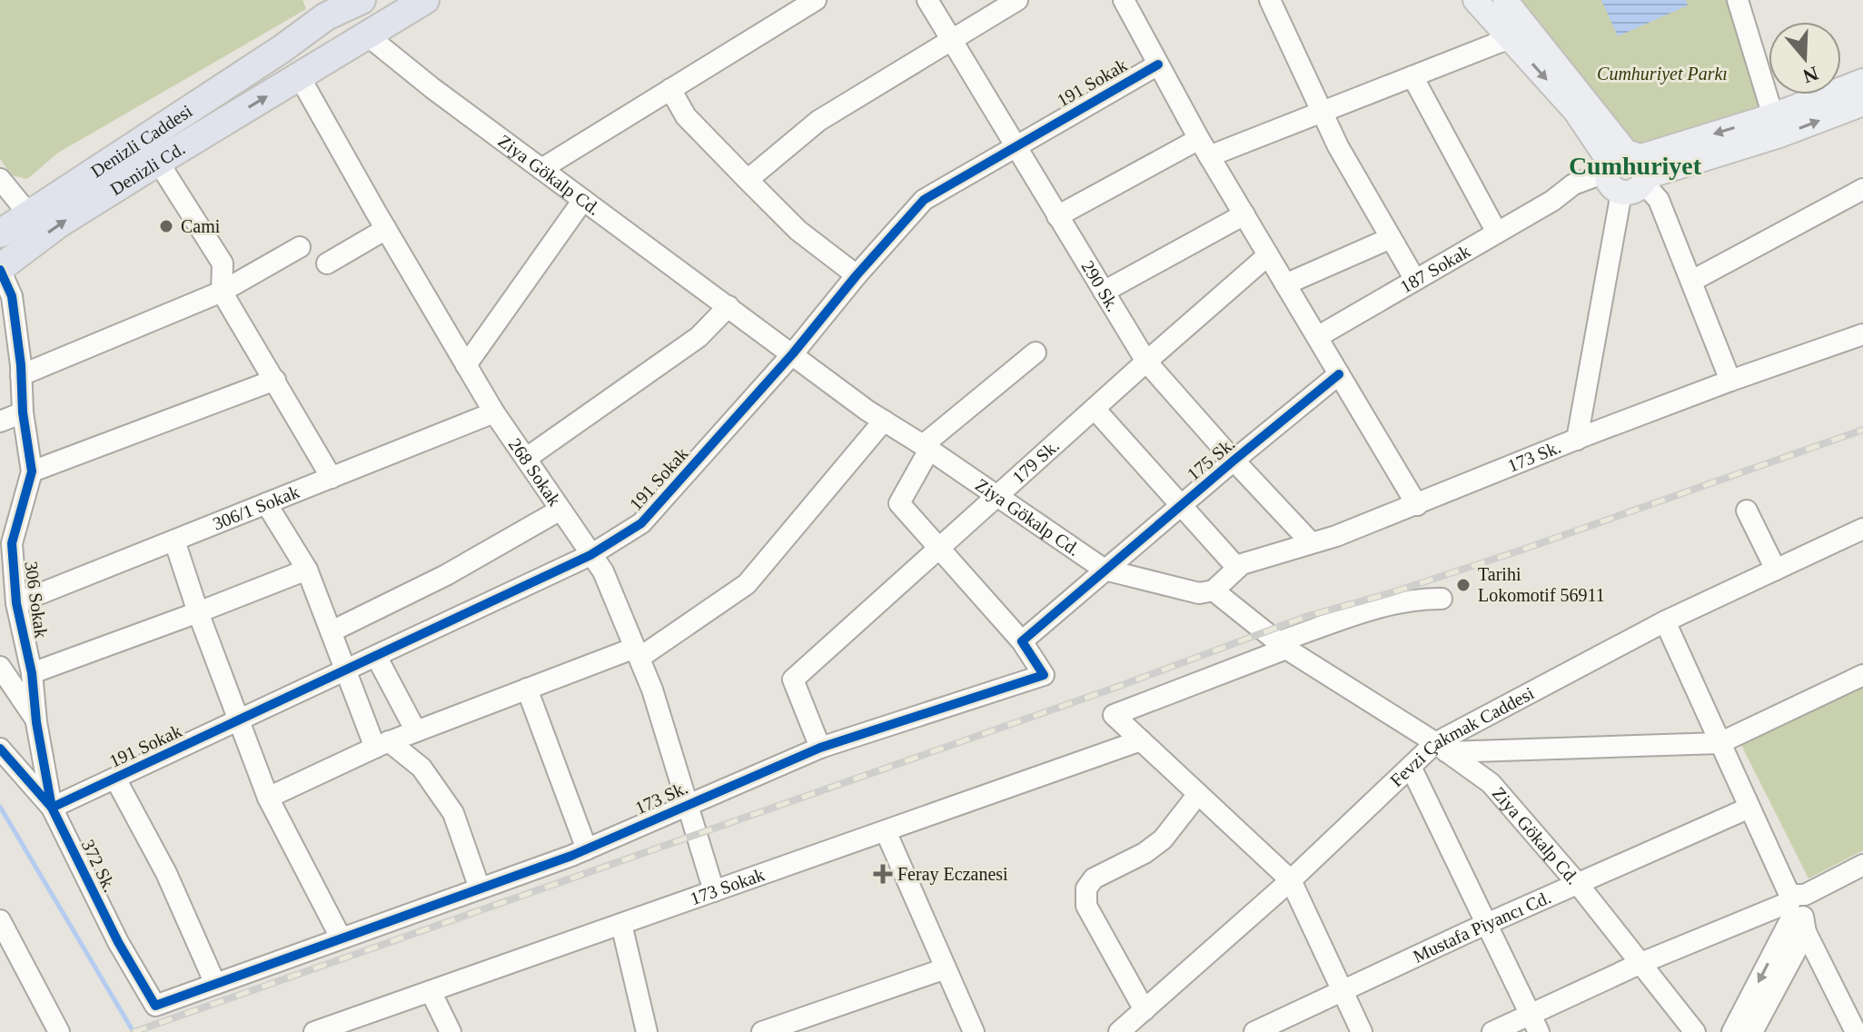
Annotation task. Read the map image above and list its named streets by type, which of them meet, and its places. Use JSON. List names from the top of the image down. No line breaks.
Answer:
{"streets":{"highway":["Denizli Caddesi","Denizli Cd."],"main road":["187 Sokak"],"street":["191 Sokak","Ziya Gökalp Cd.","290 Sk.","173 Sk.","175 Sk.","179 Sk.","268 Sokak","306/1 Sokak","306 Sokak","Fevzi Çakmak Caddesi","372 Sk.","173 Sokak","Mustafa Piyancı Cd."]},"crossings":[["191 Sokak","Ziya Gökalp Cd."],["191 Sokak","290 Sk."],["191 Sokak","268 Sokak"],["191 Sokak","306 Sokak"],["191 Sokak","372 Sk."],["Denizli Cd.","Ziya Gökalp Cd."],["Denizli Cd.","268 Sokak"],["Denizli Cd.","306 Sokak"],["Ziya Gökalp Cd.","173 Sk."],["Ziya Gökalp Cd.","175 Sk."],["Ziya Gökalp Cd.","179 Sk."],["Ziya Gökalp Cd.","Fevzi Çakmak Caddesi"],["Ziya Gökalp Cd.","Mustafa Piyancı Cd."],["290 Sk.","173 Sk."],["290 Sk.","175 Sk."],["290 Sk.","179 Sk."],["173 Sk.","179 Sk."],["173 Sk.","268 Sokak"],["173 Sk.","372 Sk."],["268 Sokak","306/1 Sokak"],["268 Sokak","173 Sokak"],["306/1 Sokak","306 Sokak"],["306 Sokak","372 Sk."]],"one_way":["Denizli Cd."],"districts":["Cumhuriyet"],"parks":["Cumhuriyet Parkı"],"places":{"other":["Cami","Tarihi Lokomotif 56911"],"health":["Feray Eczanesi"]},"north":"bottom"}
